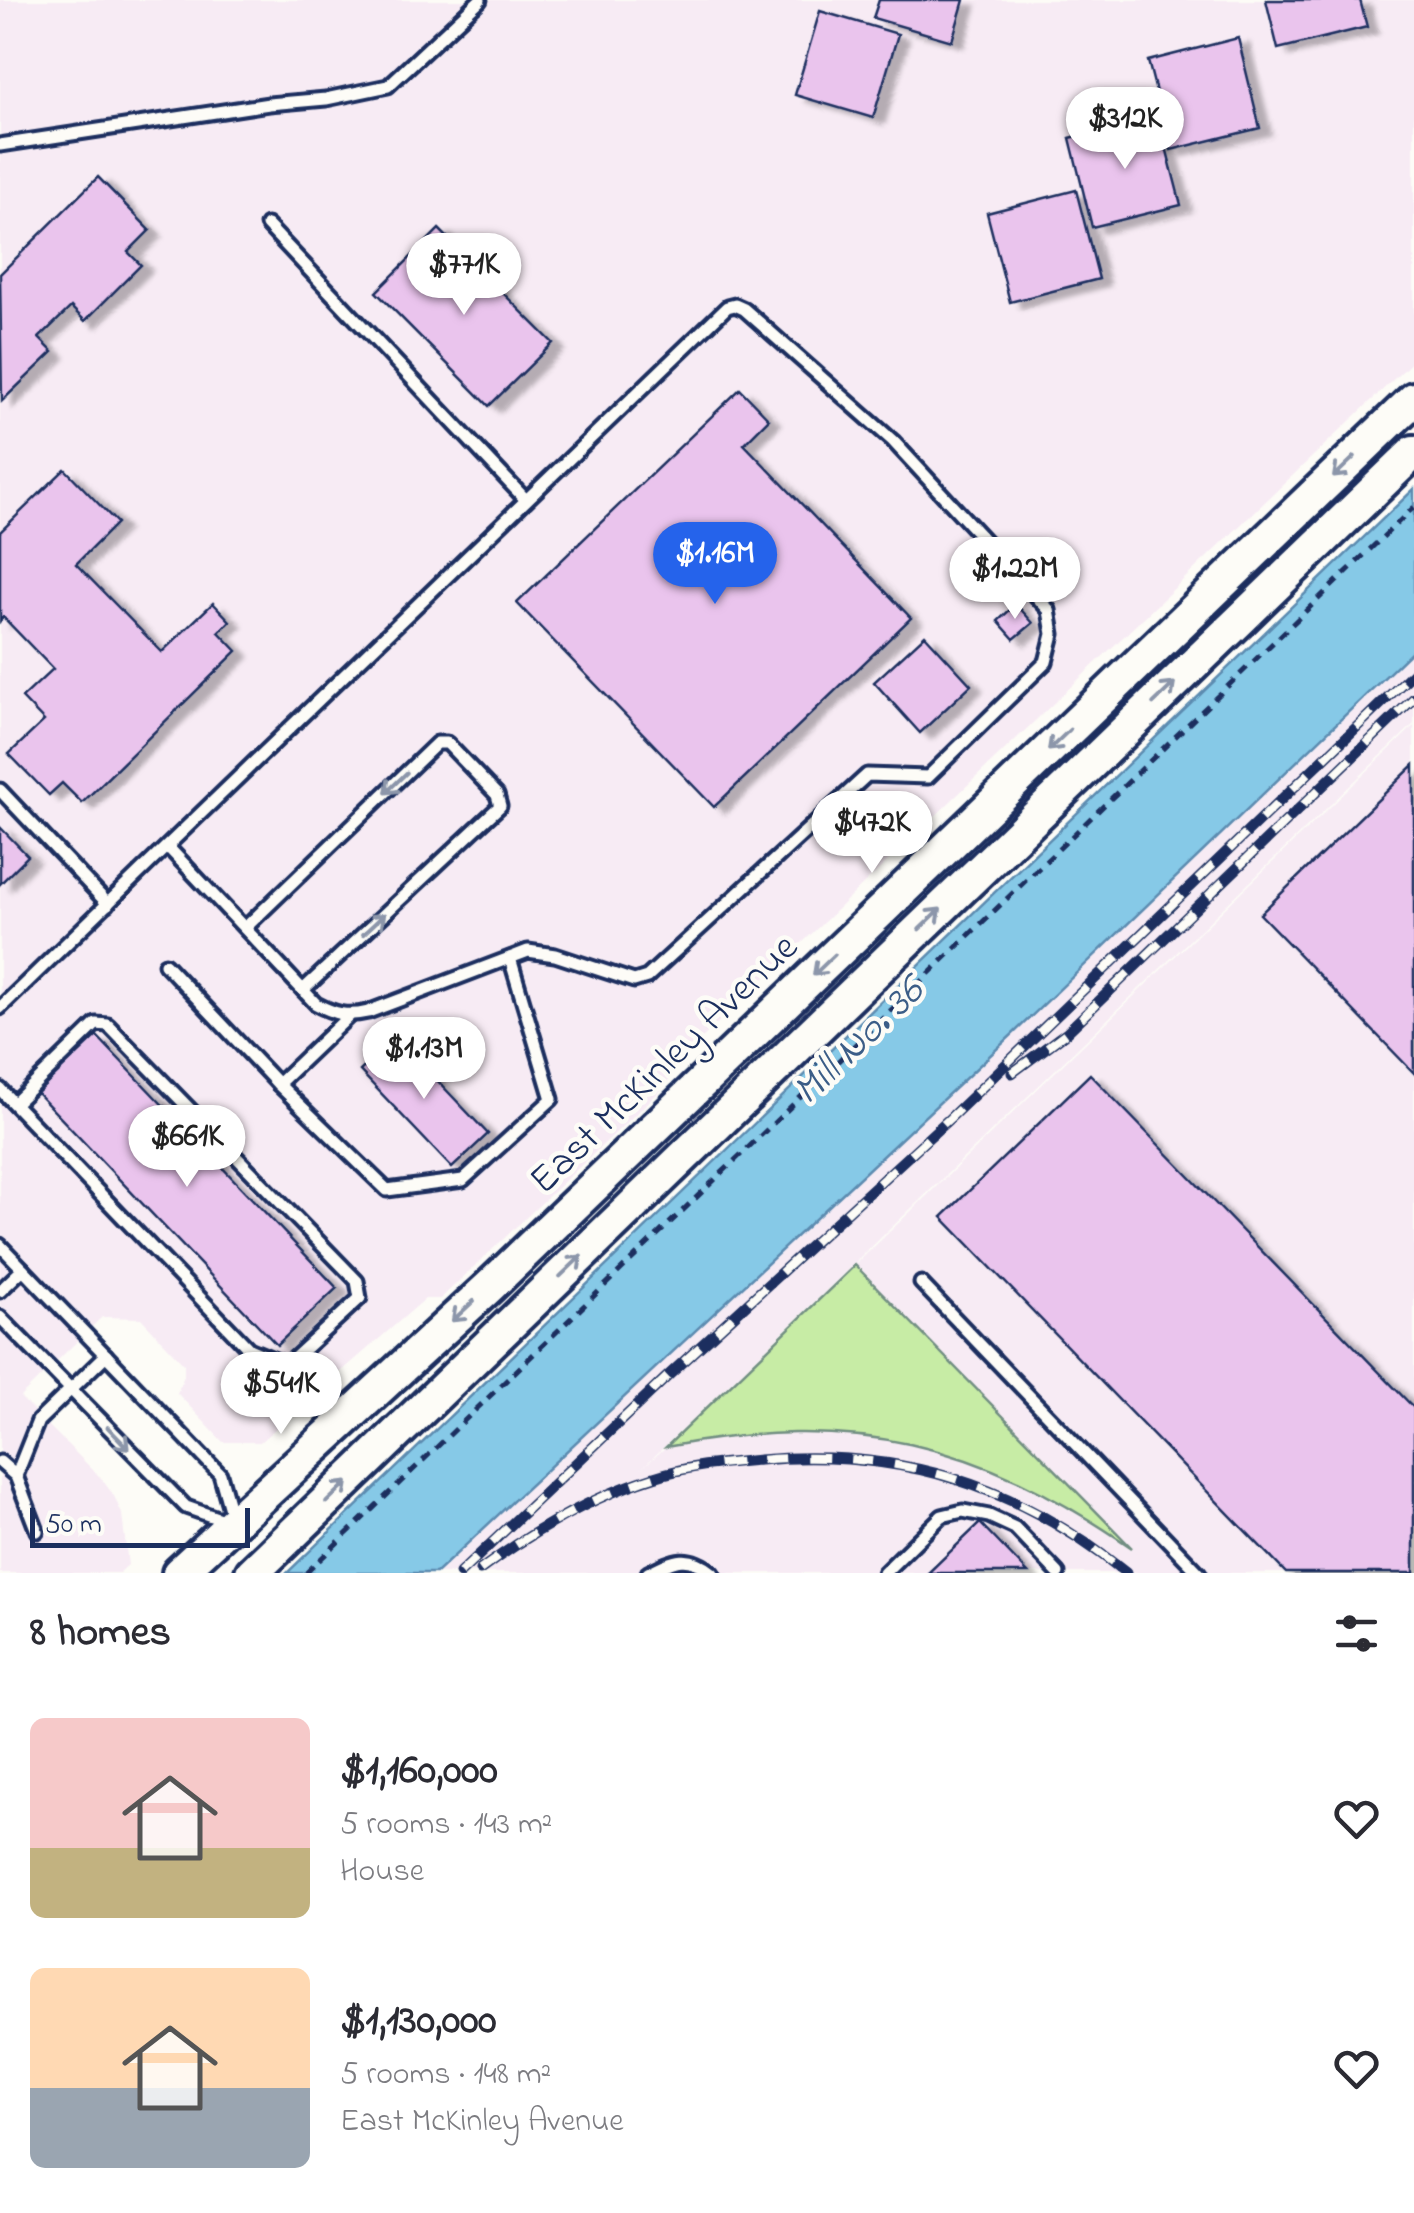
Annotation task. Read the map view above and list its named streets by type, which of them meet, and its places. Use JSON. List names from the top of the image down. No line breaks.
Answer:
{"streets":{"main road":["East McKinley Avenue"]},"water":["Mill No. 36"],"scale_bar":"50 m","page":{"price":["$312K","$771K","$1.16M","$1.22M","$472K","$1.13M","$661K","$541K"],"scale":"50 m","heading":"8 homes","list":[{"name":"$1,160,000","note":"5 rooms · 143 m² · House"},{"name":"$1,130,000","note":"5 rooms · 148 m² · East McKinley Avenue"}]}}
